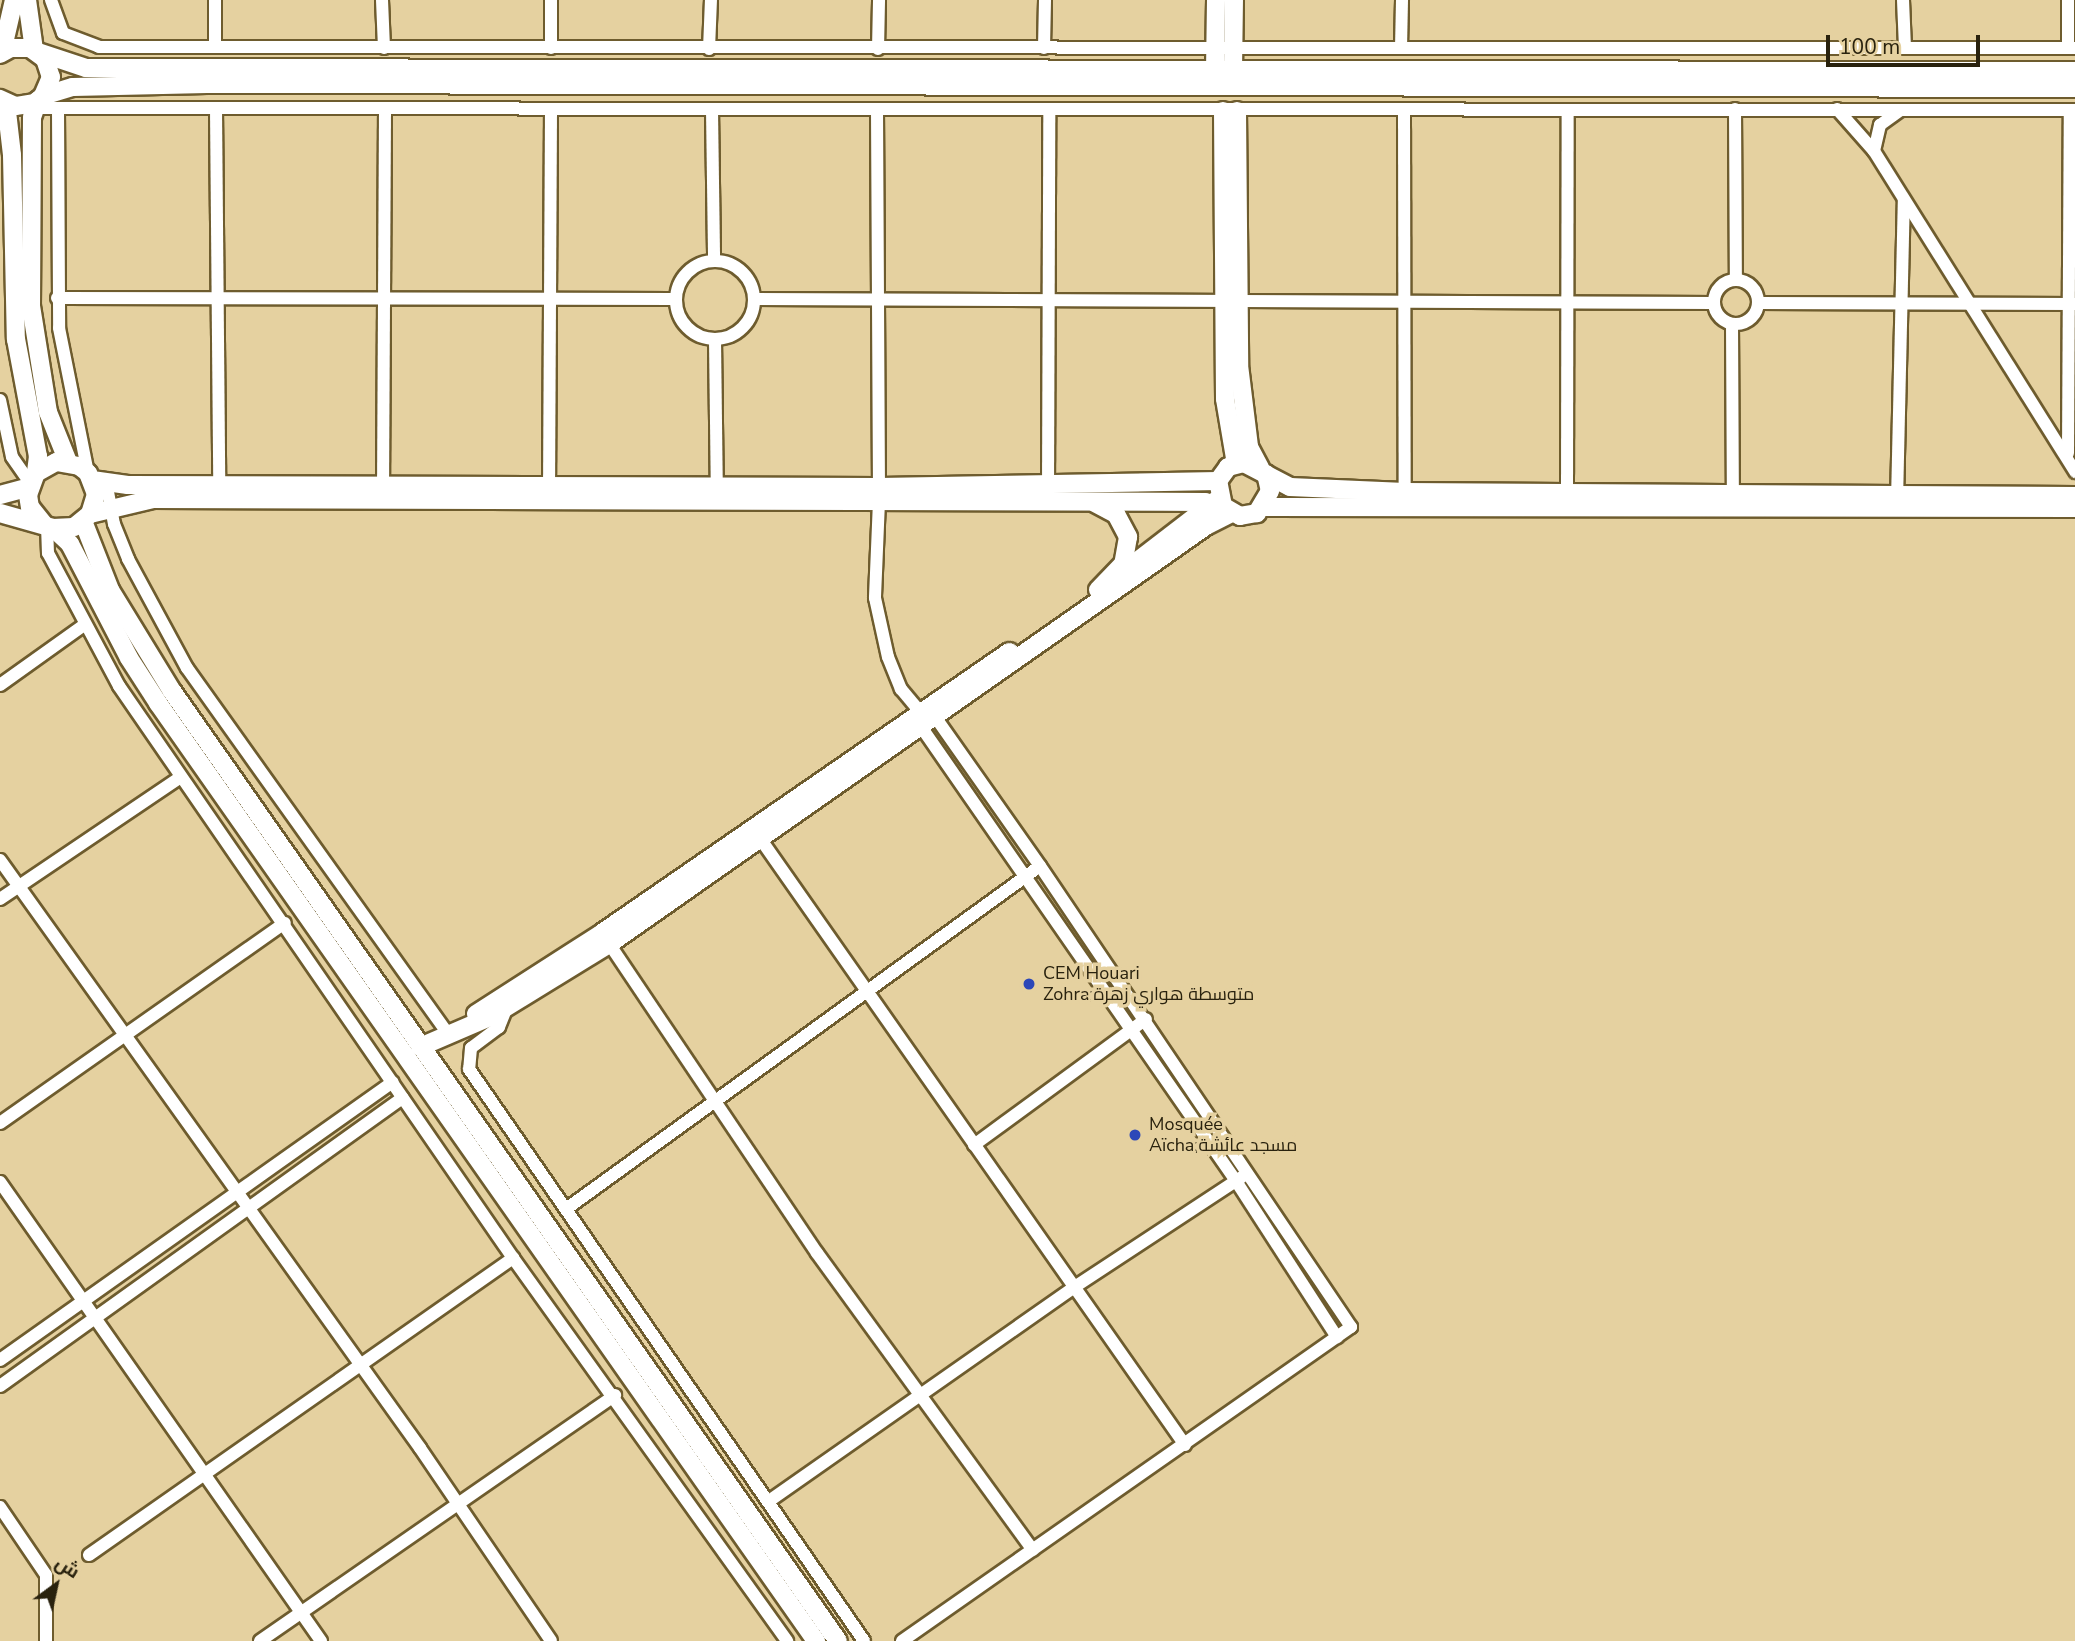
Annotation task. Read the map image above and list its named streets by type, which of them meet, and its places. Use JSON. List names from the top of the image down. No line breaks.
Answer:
{"places":["CEM Houari Zohra;متوسطة هواري زهرة","Mosquée Aïcha;مسجد عائشة"],"scale_bar":"100 m","north":"top right"}
